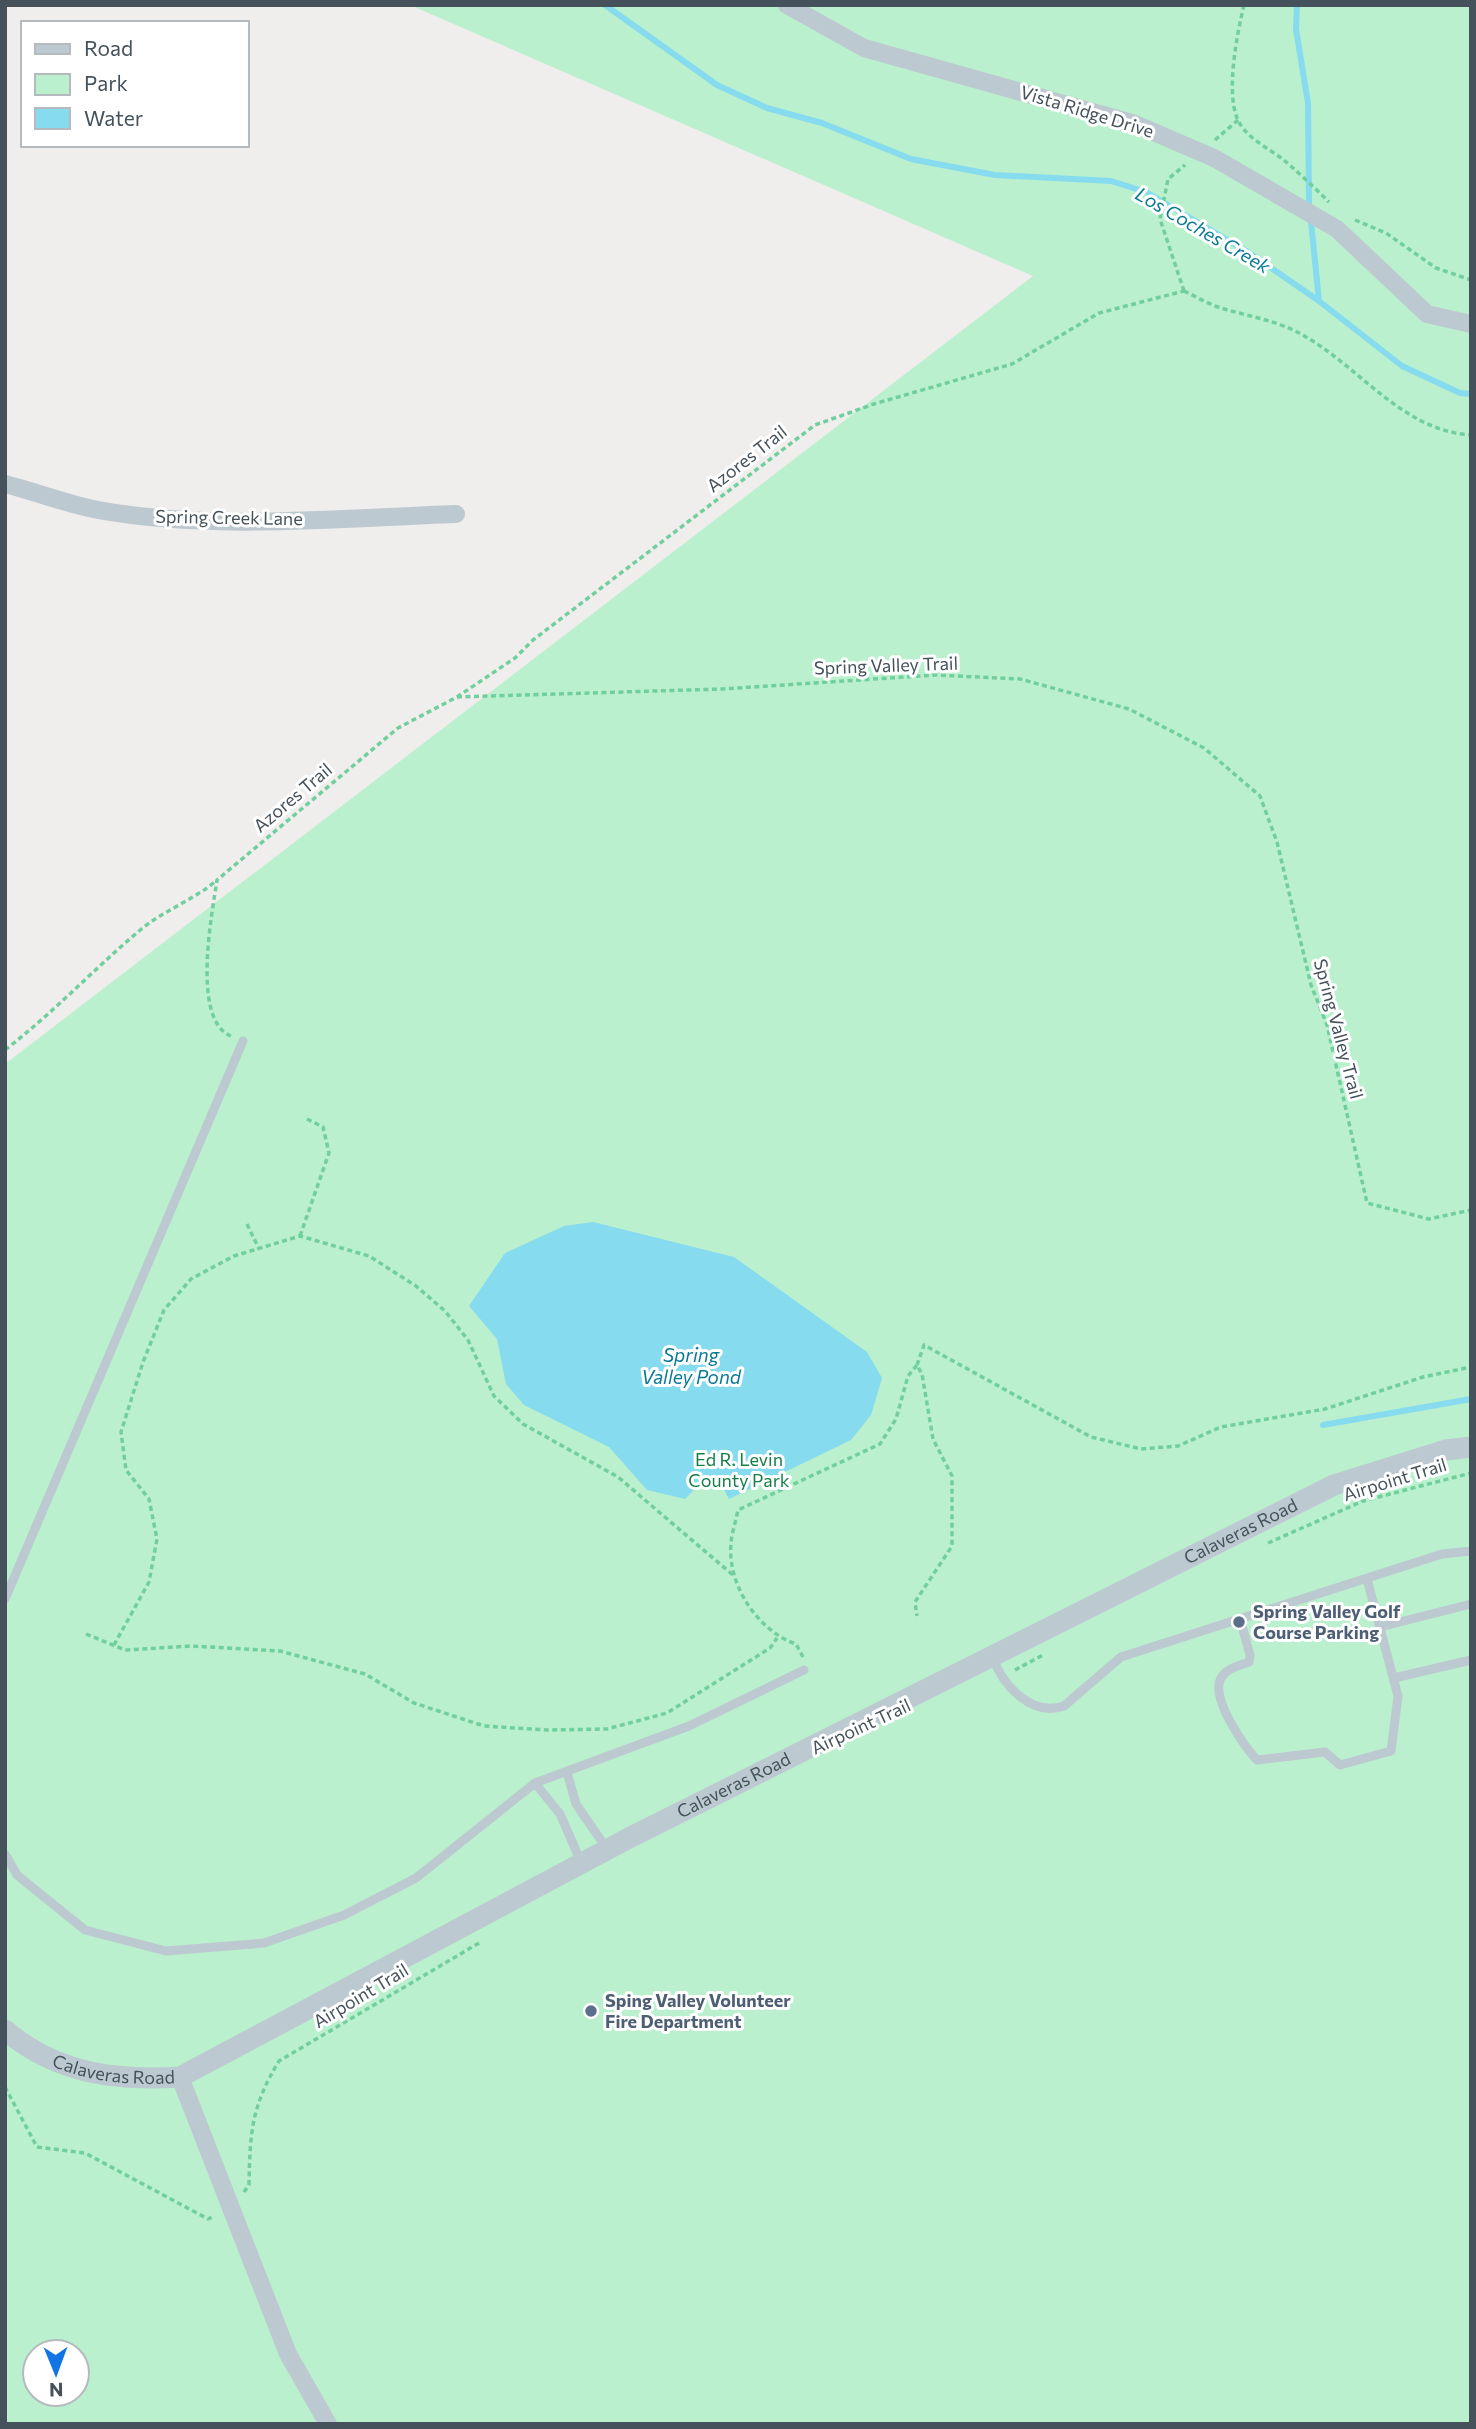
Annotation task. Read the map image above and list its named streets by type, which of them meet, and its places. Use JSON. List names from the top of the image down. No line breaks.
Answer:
{"streets":{"street":["Vista Ridge Drive","Spring Creek Lane","Calaveras Road"],"path":["Azores Trail","Spring Valley Trail","Airpoint Trail"]},"crossings":[["Azores Trail","Spring Valley Trail"]],"water":["Los Coches Creek","Spring Valley Pond"],"parks":["Ed R. Levin County Park"],"places":["Spring Valley Golf Course Parking","Sping Valley Volunteer Fire Department"],"legend":["Road","Park","Water"],"north":"bottom"}
